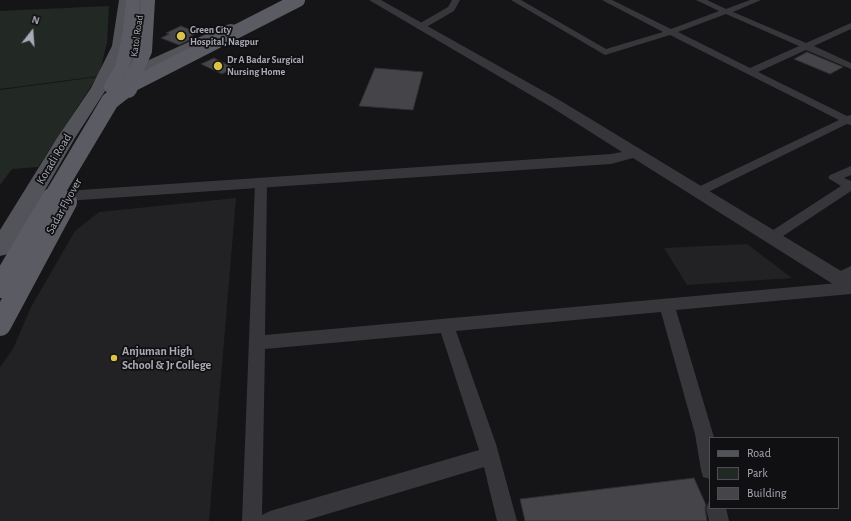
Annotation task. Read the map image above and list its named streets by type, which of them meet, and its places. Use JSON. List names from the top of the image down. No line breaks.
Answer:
{"streets":{"highway":["Sadar Flyover"],"main road":["Katol Road","Koradi Road"]},"crossings":[["Katol Road","Koradi Road"],["Koradi Road","Sadar Flyover"]],"places":["Green City Hospital, Nagpur","Dr A Badar Surgical Nursing Home","Anjuman High School & Jr College"],"legend":["Road","Park","Building"],"north":"top"}
